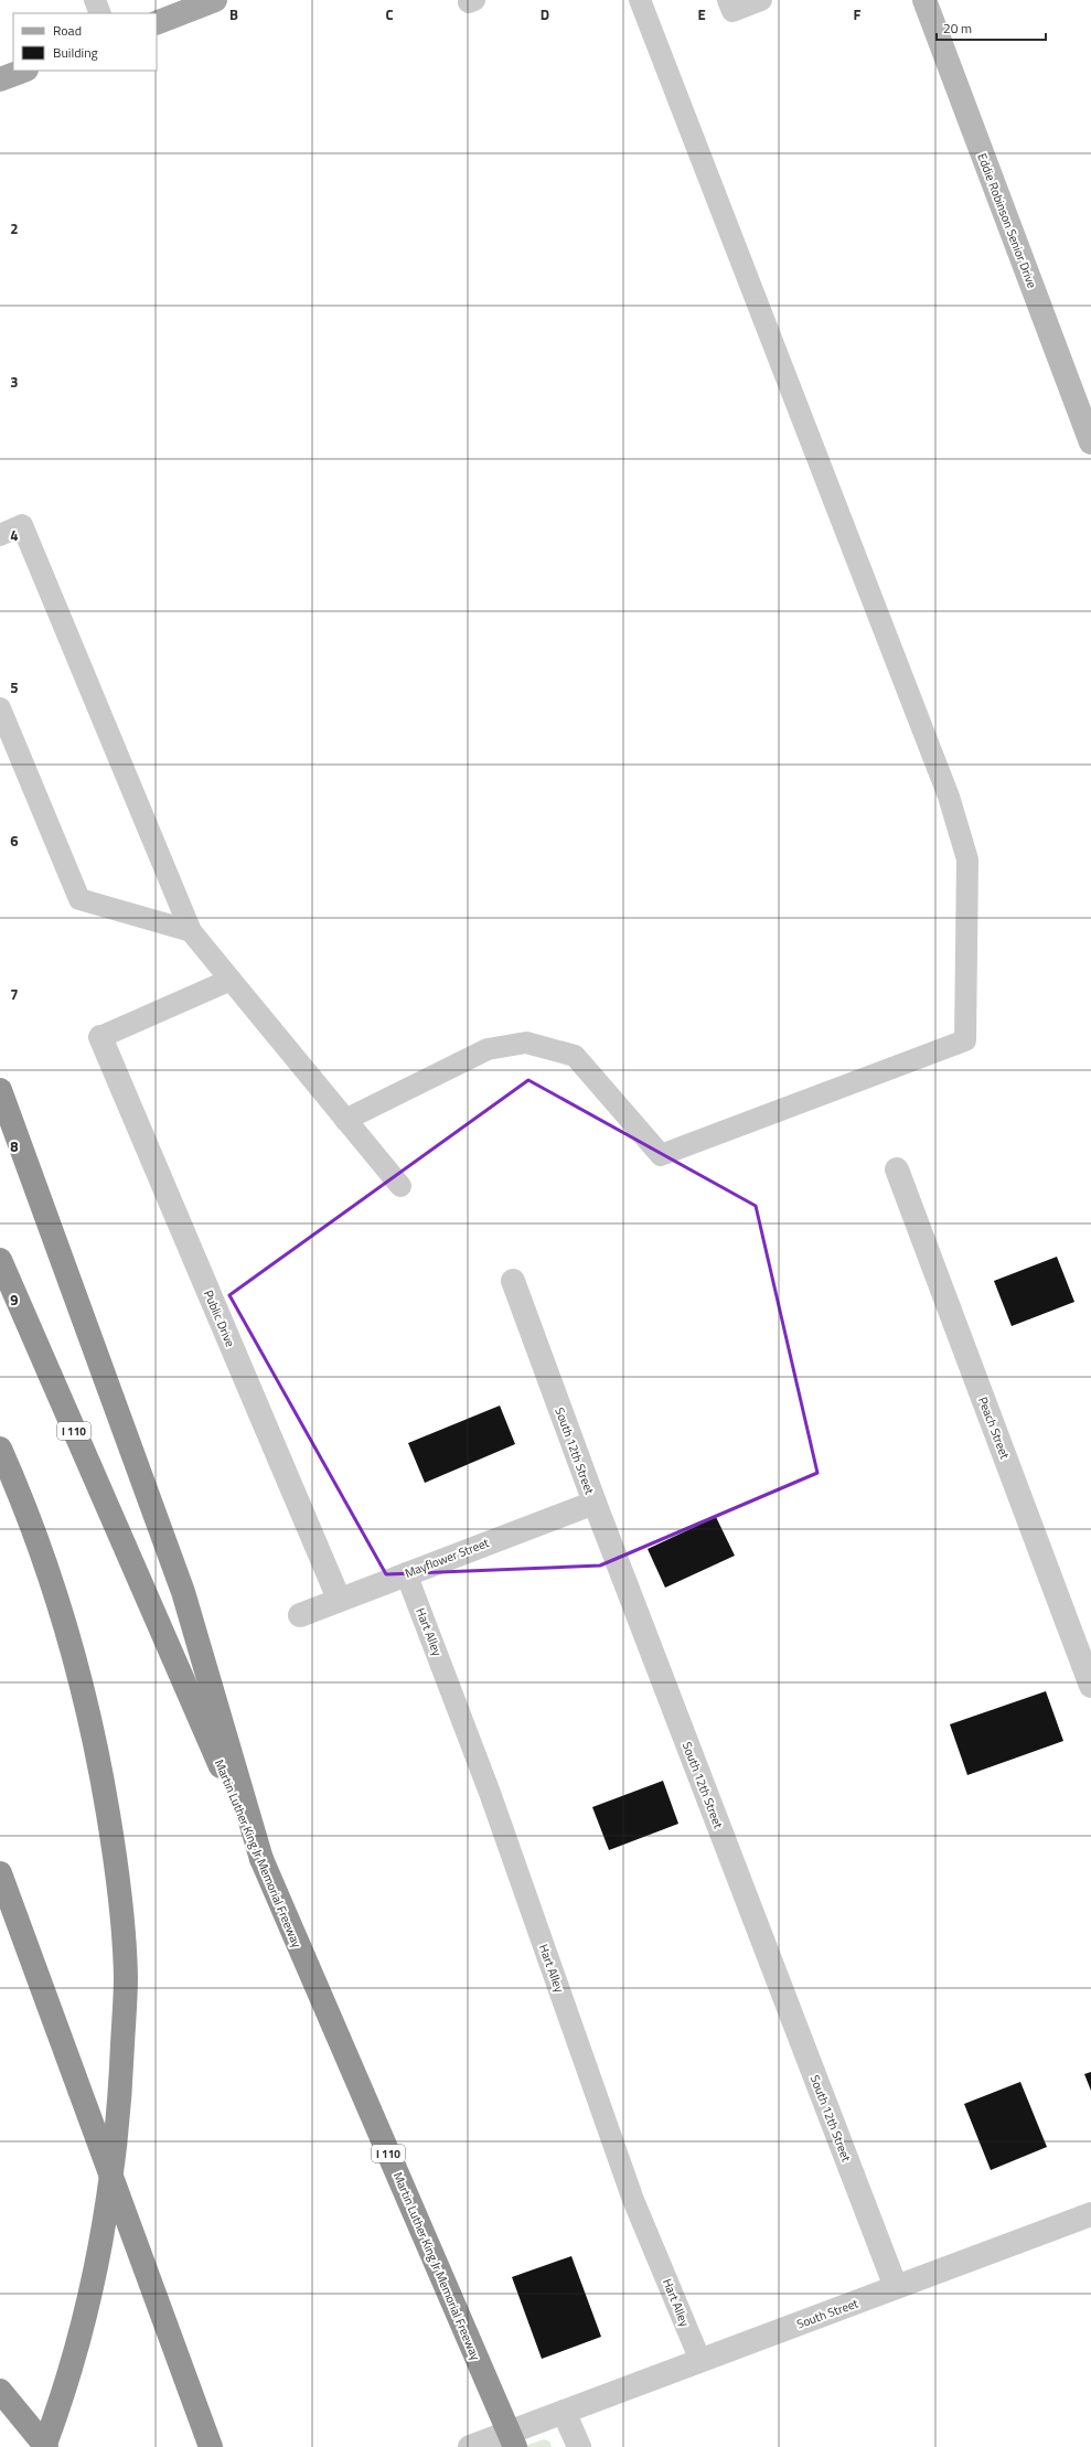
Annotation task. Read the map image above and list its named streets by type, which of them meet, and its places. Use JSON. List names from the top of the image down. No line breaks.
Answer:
{"streets":{"highway":["I 110","Martin Luther King Jr Memorial Freeway"],"street":["Eddie Robinson Senior Drive","Public Drive","Peach Street","South 12th Street","Mayflower Street","South Street"],"lane":["Hart Alley"]},"crossings":[["Public Drive","Mayflower Street"],["South 12th Street","Mayflower Street"],["South 12th Street","South Street"],["Mayflower Street","Hart Alley"],["Hart Alley","South Street"]],"legend":["Road","Building"],"scale_bar":"20 m","grid":{"columns":["B","C","D","E","F"],"rows":["2","3","4","5","6","7","8","9"]}}
